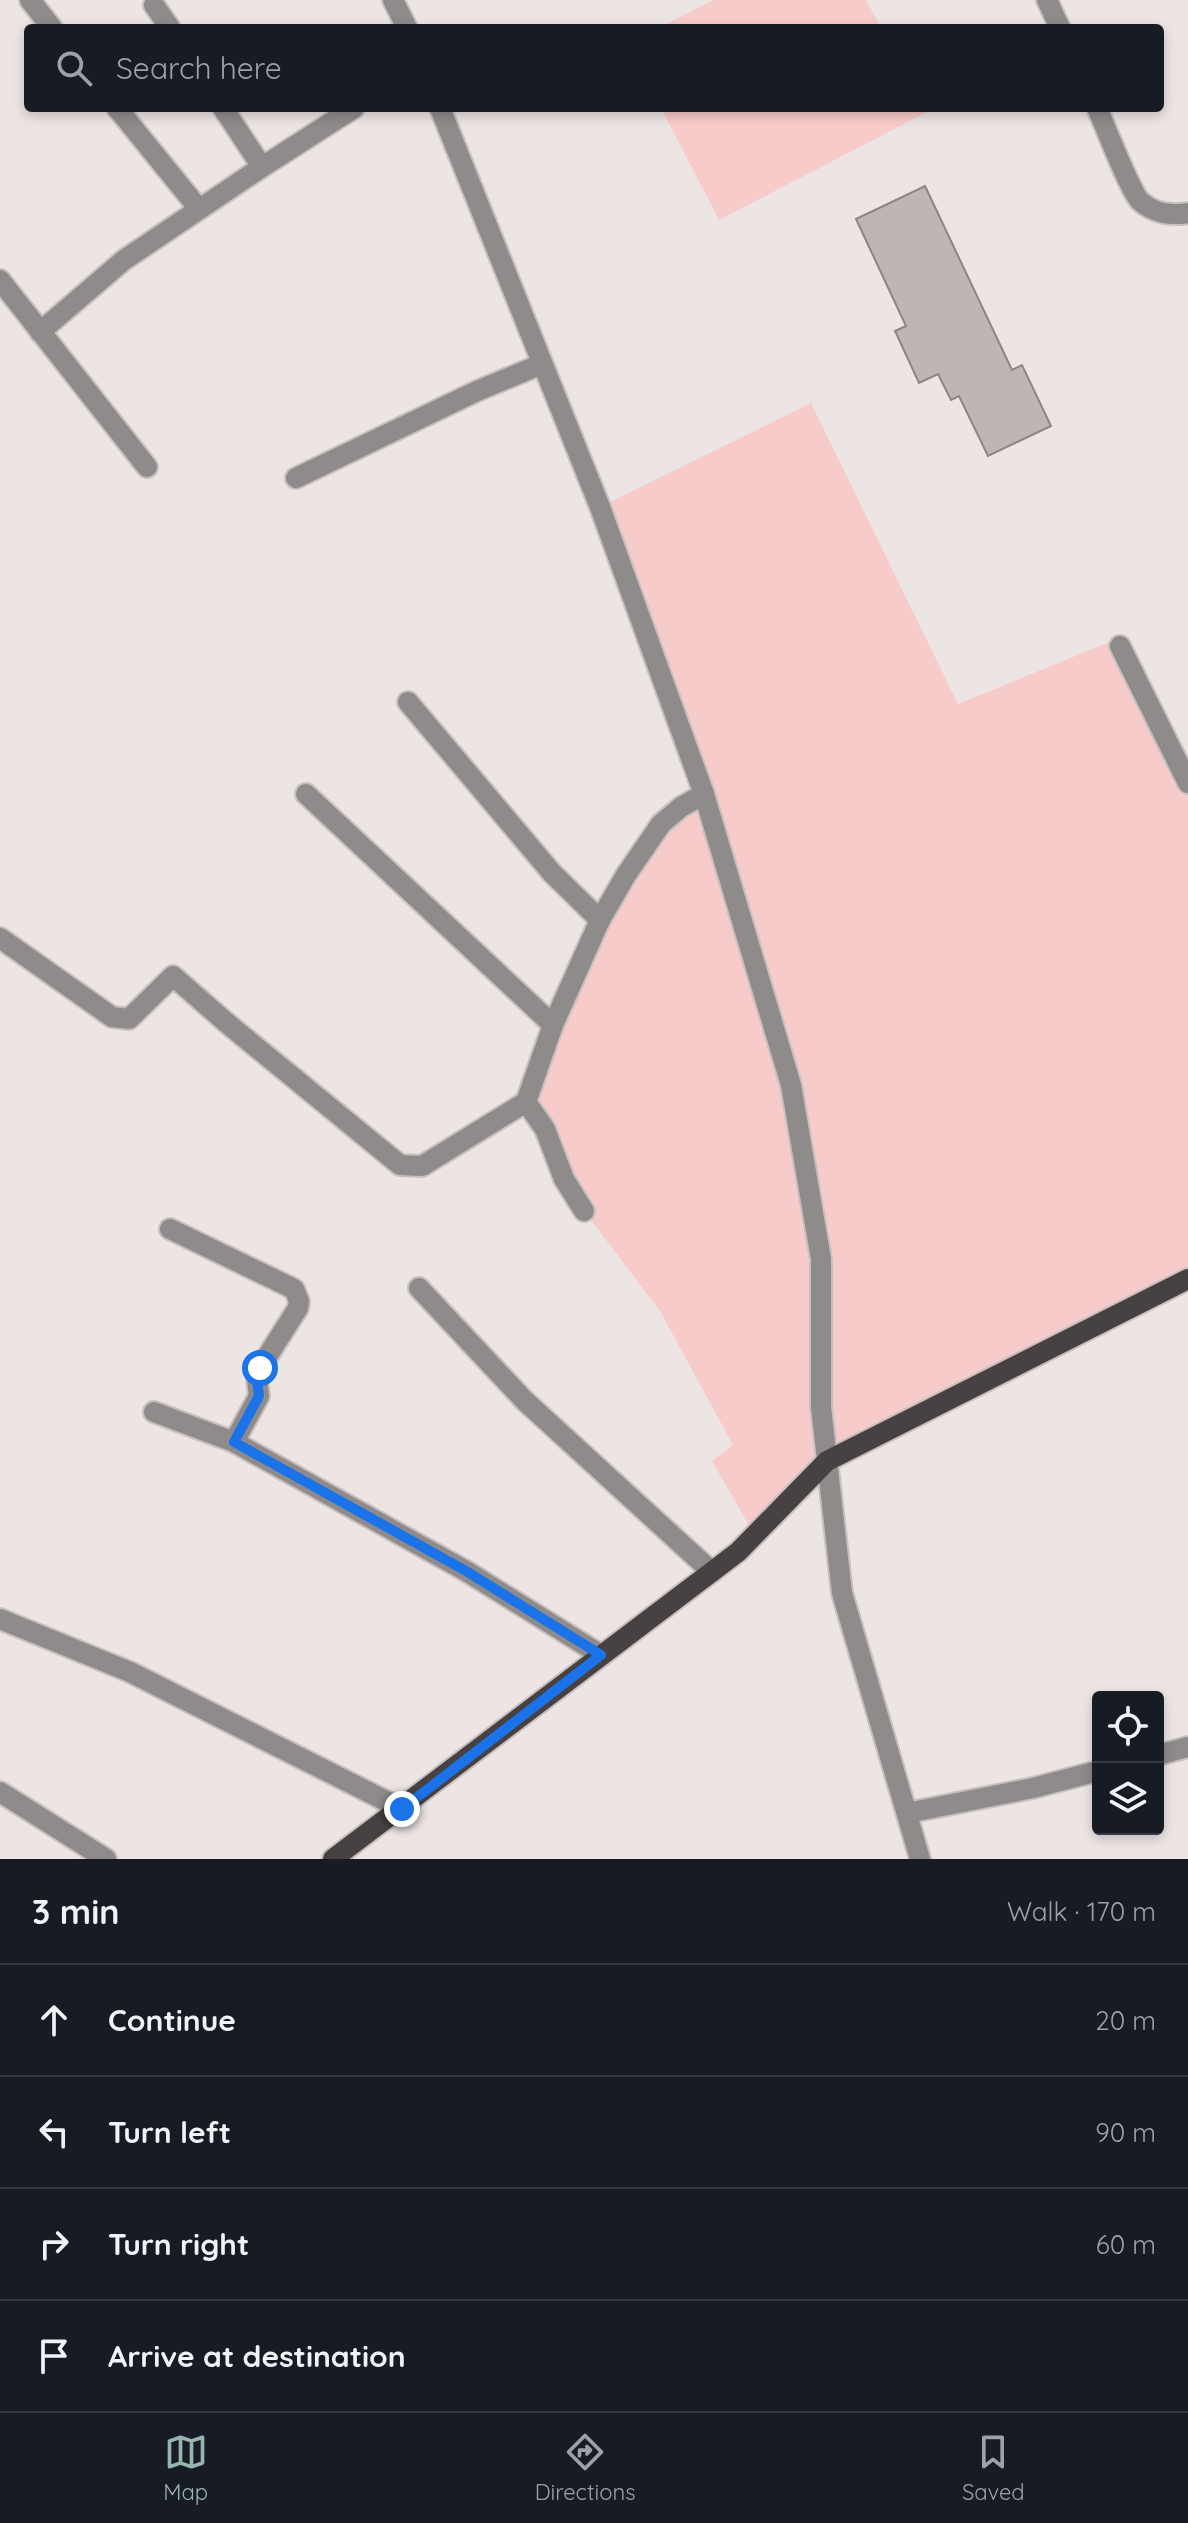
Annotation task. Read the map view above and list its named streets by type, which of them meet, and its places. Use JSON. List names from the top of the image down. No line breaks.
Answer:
{"page":{"search":"Search here","heading":["3 min","Walk · 170 m"],"list":[["Continue","20 m"],["Turn left","90 m"],["Turn right","60 m"],"Arrive at destination"],"nav":["Map","Directions","Saved"]}}
